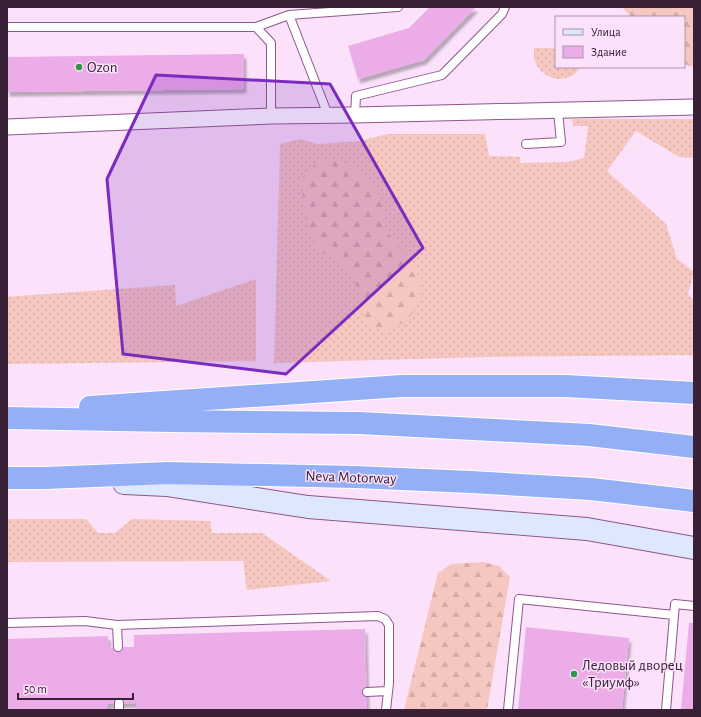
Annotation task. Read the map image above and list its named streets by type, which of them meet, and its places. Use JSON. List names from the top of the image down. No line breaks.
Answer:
{"streets":{"highway":["Neva Motorway"]},"places":["Ozon","Ледовый дворец «Триумф»"],"legend":["Улица","Здание"],"scale_bar":"50 m"}
